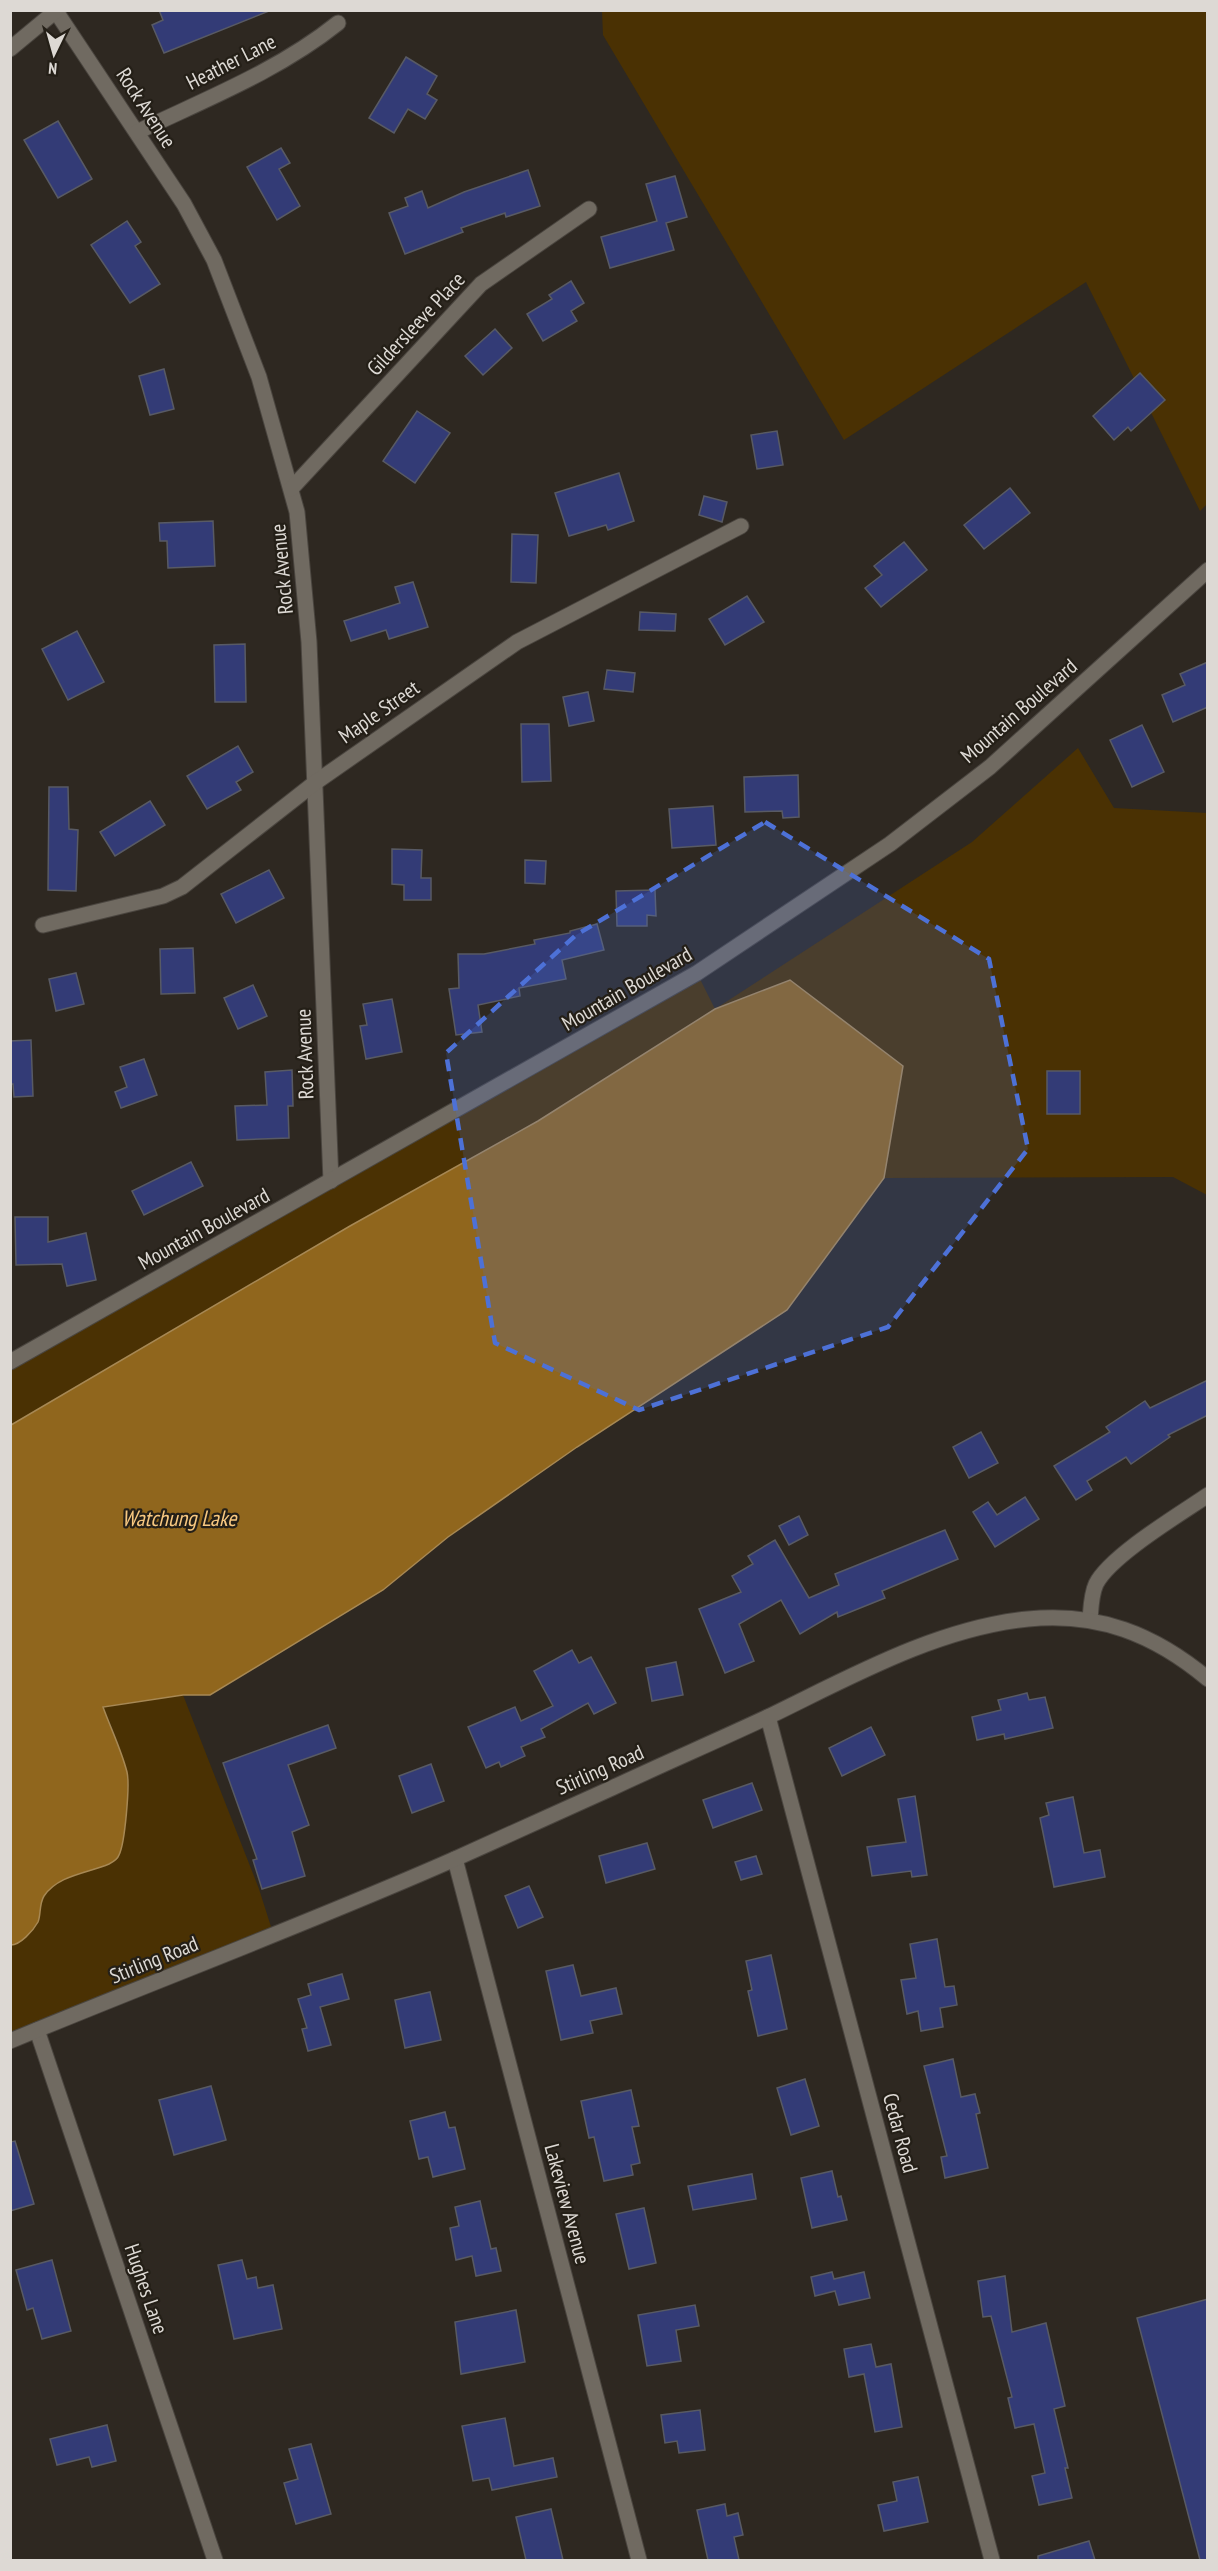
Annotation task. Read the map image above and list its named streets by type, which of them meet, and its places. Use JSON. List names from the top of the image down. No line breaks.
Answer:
{"streets":{"street":["Heather Lane","Rock Avenue","Gildersleeve Place","Mountain Boulevard","Maple Street","Stirling Road","Cedar Road","Lakeview Avenue","Hughes Lane"]},"crossings":[["Heather Lane","Rock Avenue"],["Rock Avenue","Gildersleeve Place"],["Rock Avenue","Mountain Boulevard"],["Rock Avenue","Maple Street"],["Stirling Road","Cedar Road"],["Stirling Road","Lakeview Avenue"],["Stirling Road","Hughes Lane"]],"water":["Watchung Lake"],"north":"bottom"}
